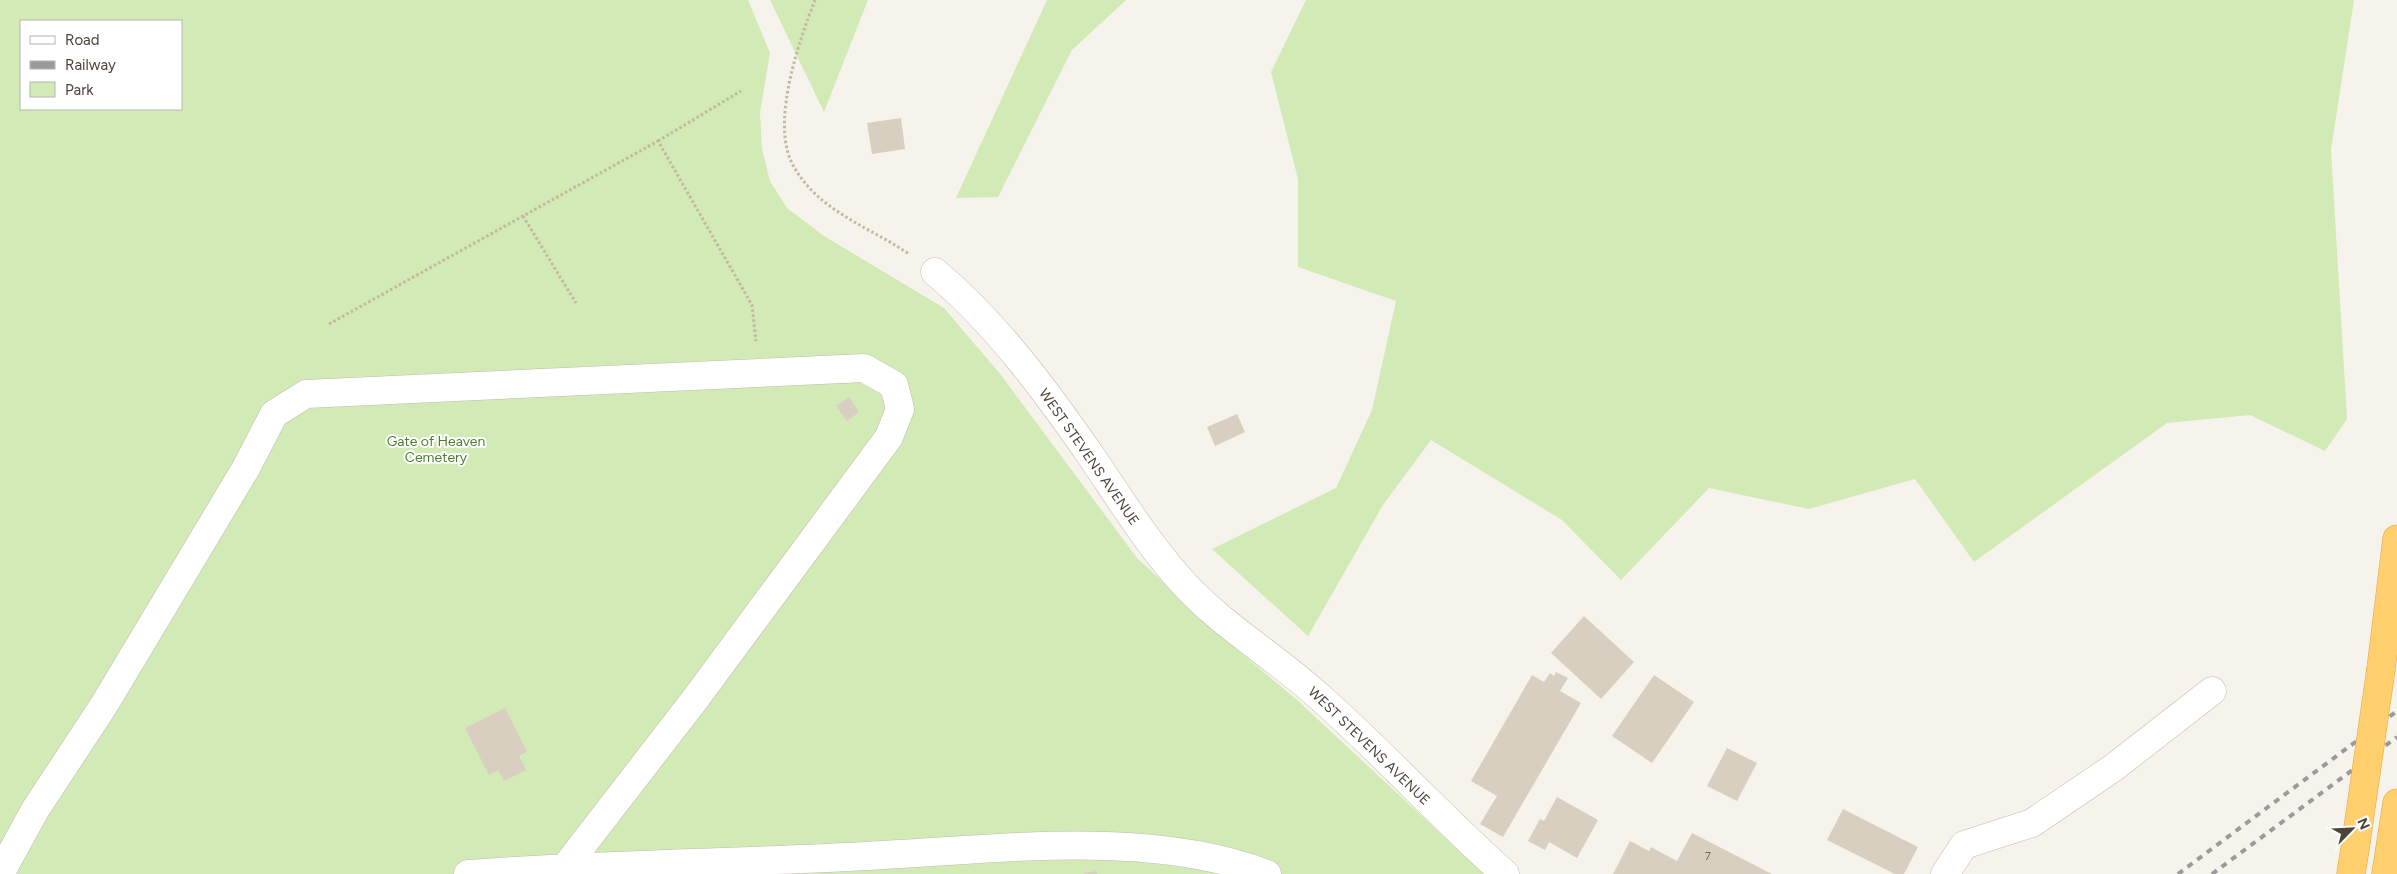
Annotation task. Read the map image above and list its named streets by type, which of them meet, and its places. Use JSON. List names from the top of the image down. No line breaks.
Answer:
{"streets":{"street":["WEST STEVENS AVENUE"]},"parks":["Gate of Heaven Cemetery"],"house_numbers":["7"],"legend":["Road","Railway","Park"],"north":"top right"}
